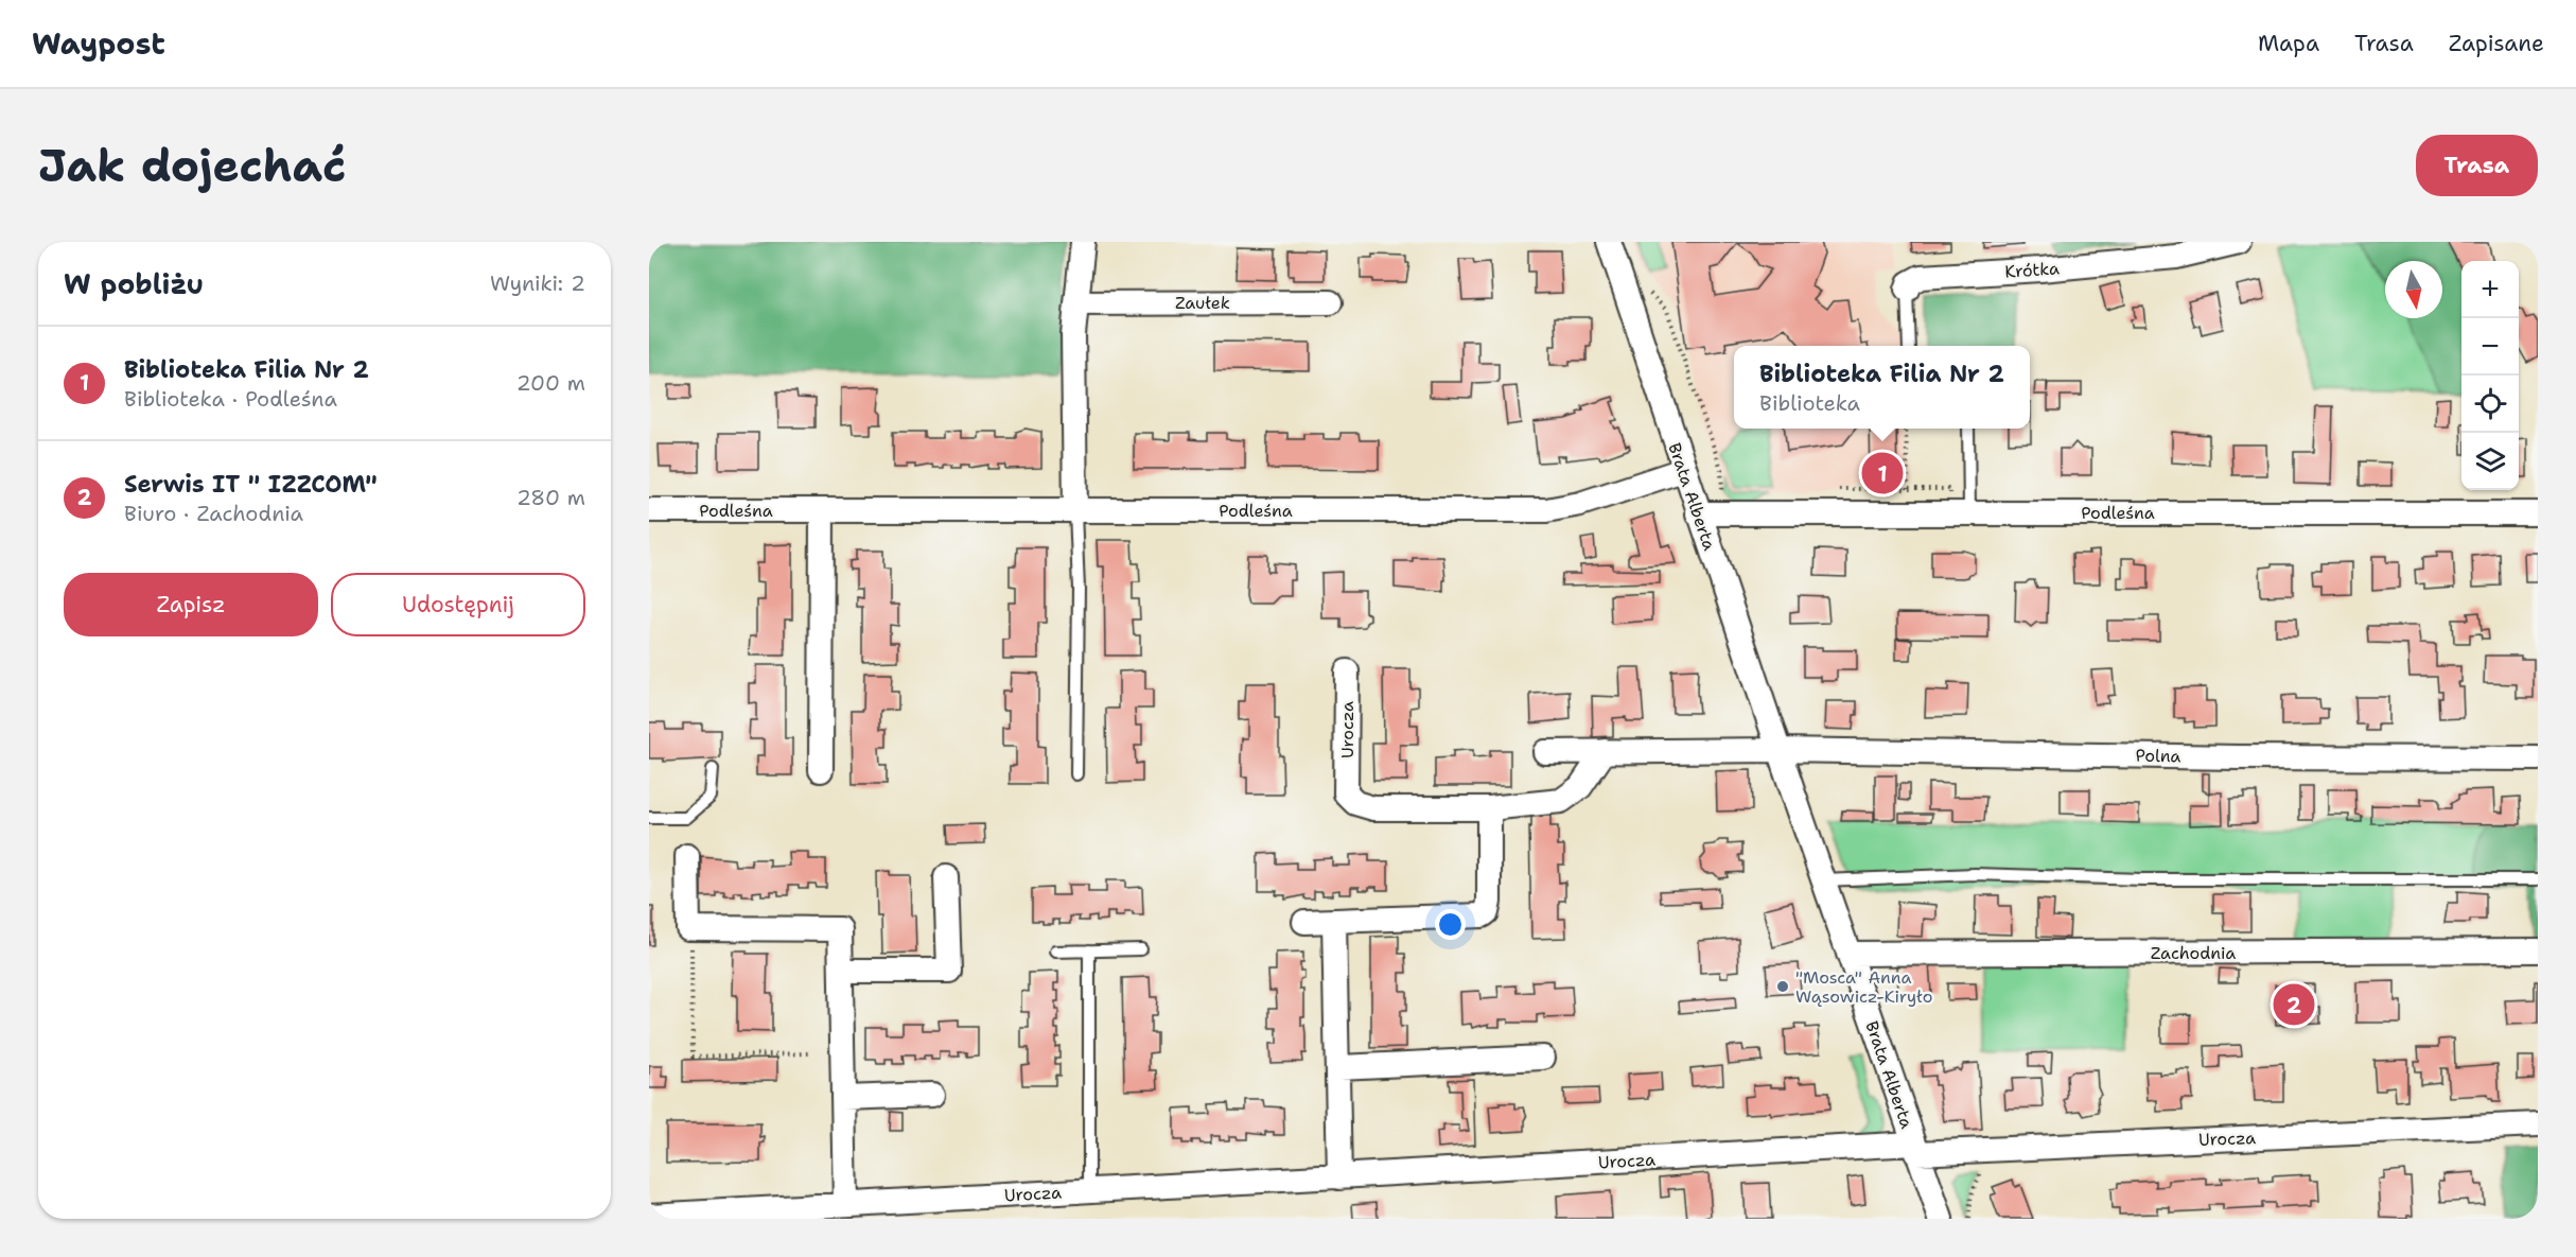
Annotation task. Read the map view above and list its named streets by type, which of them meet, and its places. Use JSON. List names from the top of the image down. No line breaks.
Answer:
{"streets":{"street":["Krótka","Zaułek","Brata Alberta","Podleśna","Urocza","Polna","Zachodnia"]},"crossings":[["Brata Alberta","Podleśna"],["Brata Alberta","Urocza"],["Brata Alberta","Polna"],["Brata Alberta","Zachodnia"]],"places":["\"Mosca\" Anna Wąsowicz-Kiryło"],"north":"bottom","page":{"header":"Waypost","nav":["Mapa","Trasa","Zapisane"],"buttons":["Trasa",["Zapisz","Udostępnij"]],"title":"Jak dojechać","heading":["W pobliżu","Wyniki: 2"],"map_buttons":["+","−"],"list":[{"mark":"1","name":"Biblioteka Filia Nr 2","note":"Biblioteka · Podleśna","value":"200 m"},{"mark":"2","name":"Serwis IT \" IZZCOM\"","note":"Biuro · Zachodnia","value":"280 m"}],"popup":["Biblioteka Filia Nr 2","Biblioteka"],"pins":["1","2"]}}
